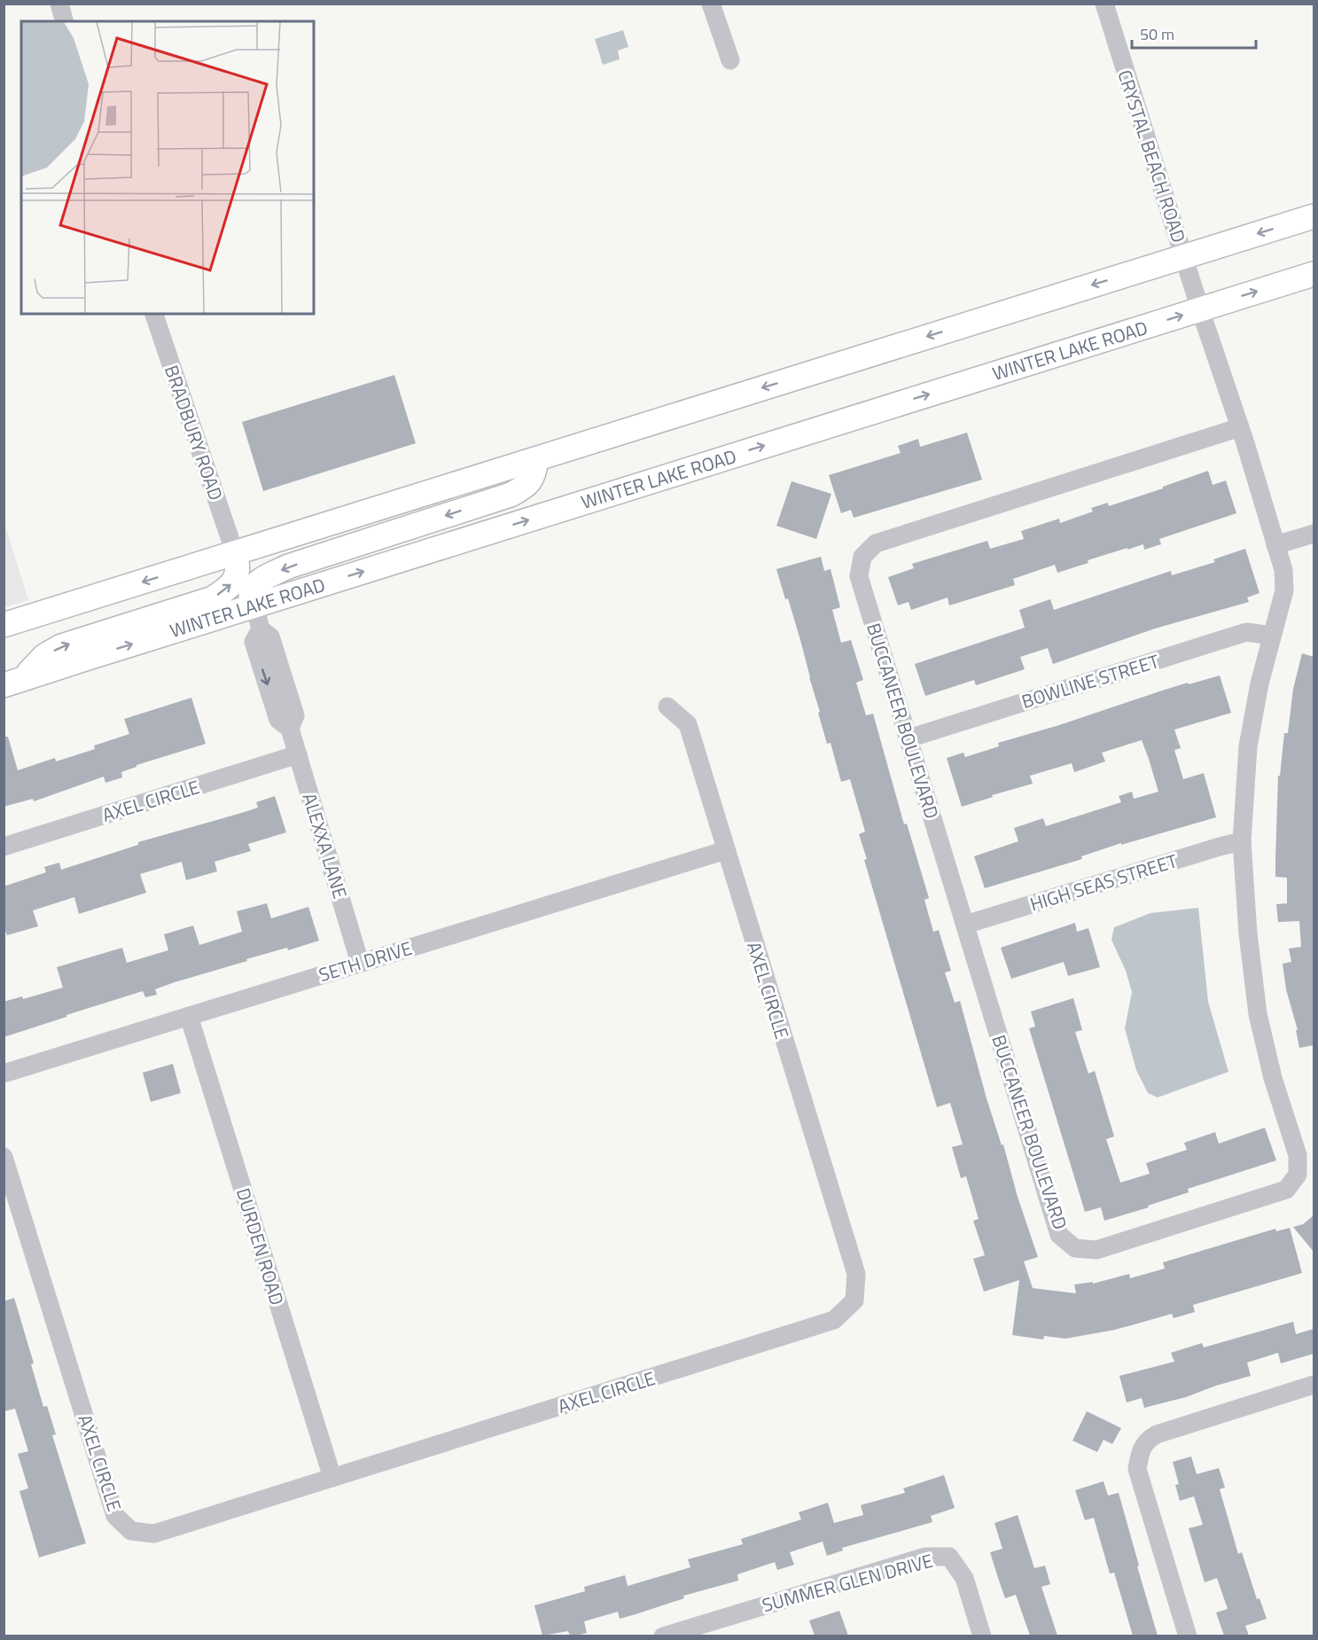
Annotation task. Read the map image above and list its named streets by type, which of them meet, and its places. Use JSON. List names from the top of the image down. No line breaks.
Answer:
{"streets":{"main road":["WINTER LAKE ROAD"],"street":["CRYSTAL BEACH ROAD","BRADBURY ROAD","BOWLINE STREET","BUCCANEER BOULEVARD","AXEL CIRCLE","ALEXXA LANE","HIGH SEAS STREET","SETH DRIVE","DURDEN ROAD","SUMMER GLEN DRIVE"]},"crossings":[["CRYSTAL BEACH ROAD","WINTER LAKE ROAD"],["CRYSTAL BEACH ROAD","BUCCANEER BOULEVARD"],["WINTER LAKE ROAD","BUCCANEER BOULEVARD"],["WINTER LAKE ROAD","ALEXXA LANE"],["BOWLINE STREET","BUCCANEER BOULEVARD"],["BUCCANEER BOULEVARD","HIGH SEAS STREET"],["AXEL CIRCLE","ALEXXA LANE"],["AXEL CIRCLE","SETH DRIVE"],["AXEL CIRCLE","DURDEN ROAD"],["ALEXXA LANE","SETH DRIVE"],["SETH DRIVE","DURDEN ROAD"]],"scale_bar":"50 m"}
